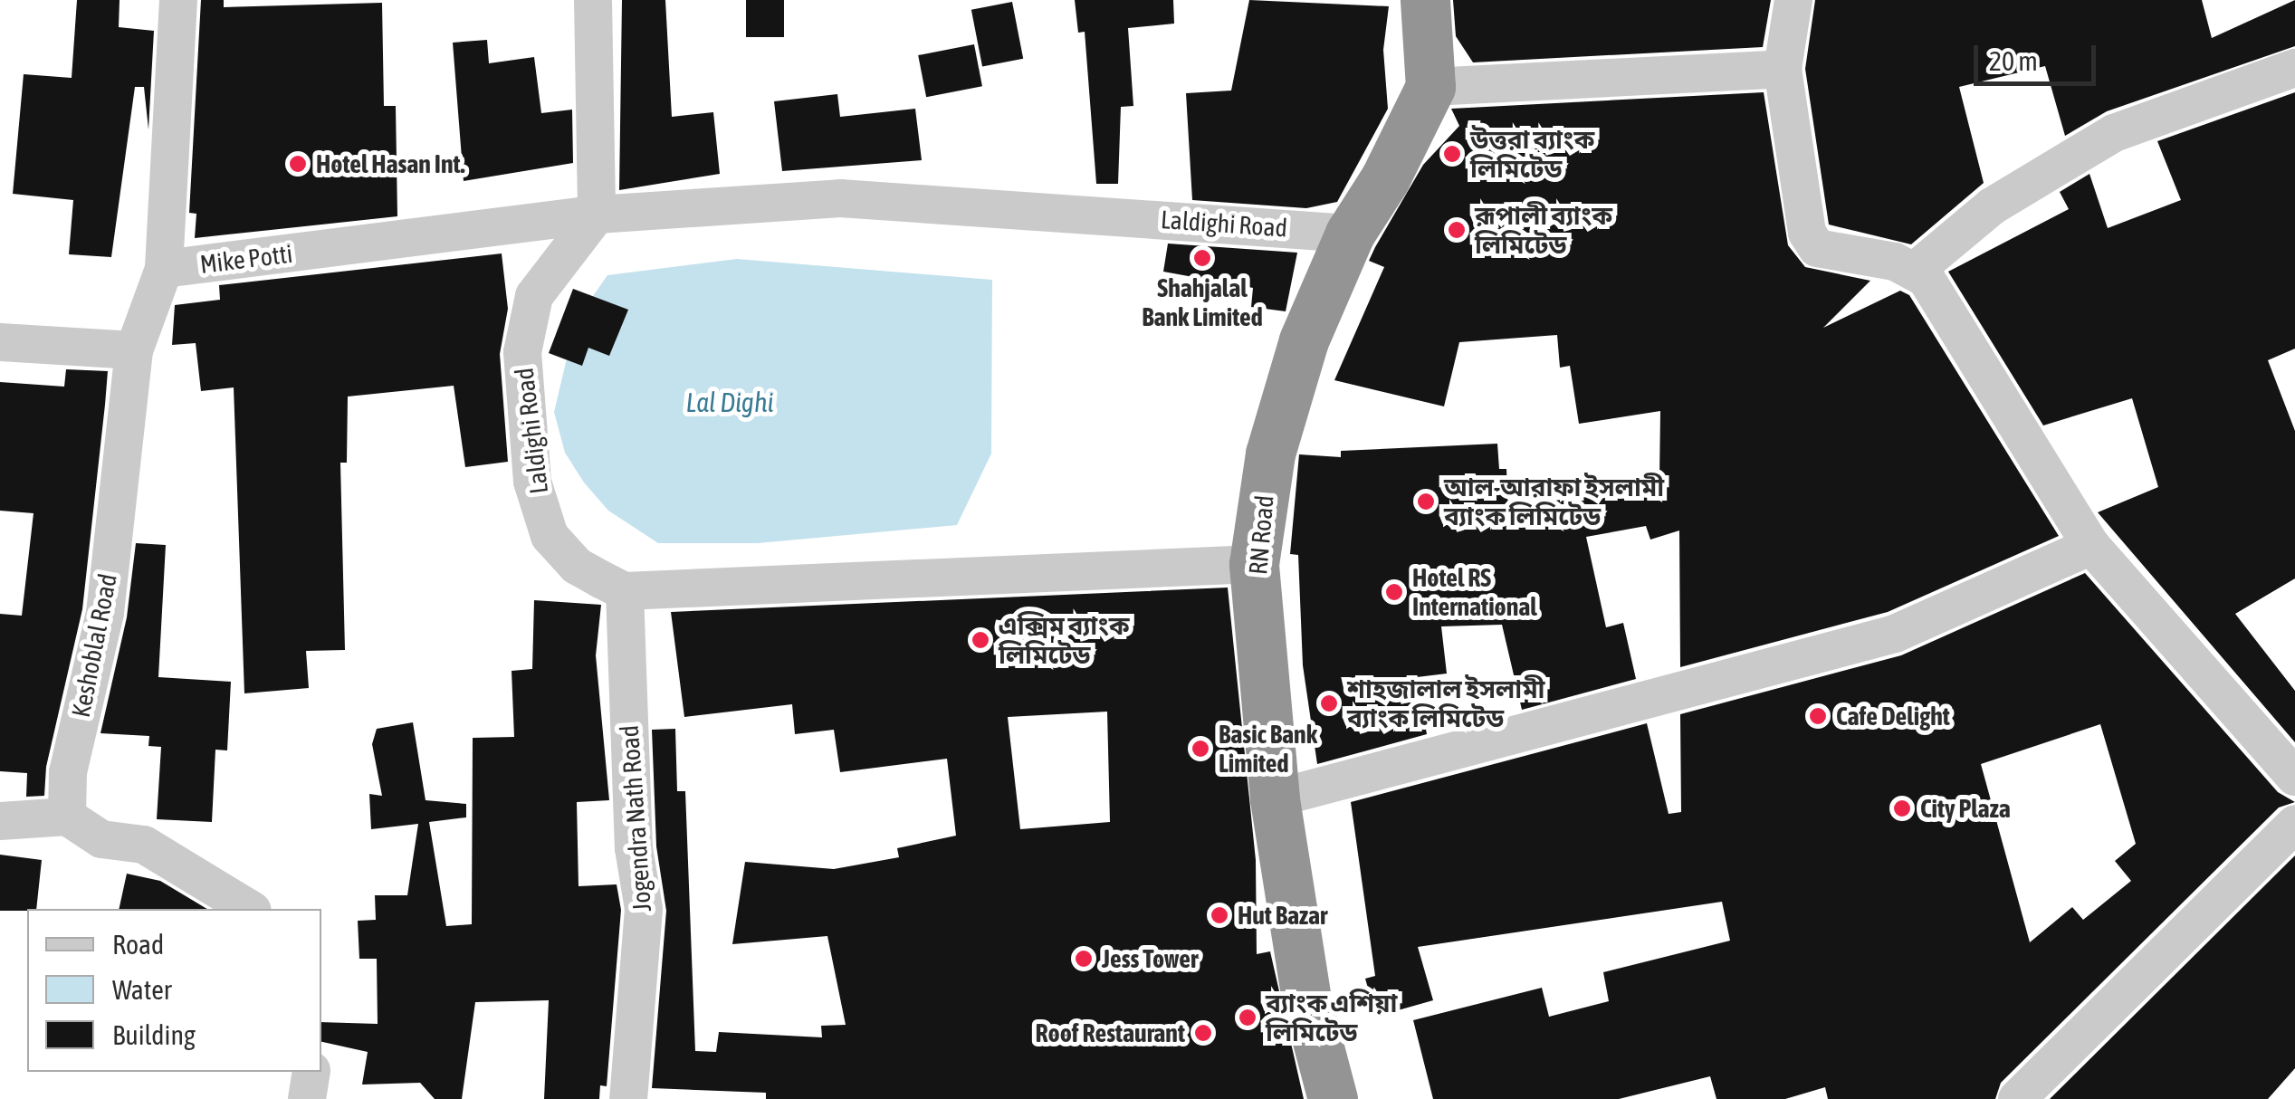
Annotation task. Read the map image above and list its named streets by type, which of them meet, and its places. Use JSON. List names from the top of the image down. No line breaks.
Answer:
{"streets":{"highway":["RN Road"],"street":["Laldighi Road","Mike Potti","Keshoblal Road","Jogendra Nath Road"]},"crossings":[["Laldighi Road","Mike Potti"],["Laldighi Road","RN Road"],["Laldighi Road","Jogendra Nath Road"],["Mike Potti","Keshoblal Road"]],"water":["Lal Dighi"],"places":["উত্তরা ব্যাংক লিমিটেড","Hotel Hasan Int.","রূপালী ব্যাংক লিমিটেড","Shahjalal Bank Limited","আল-আরাফা ইসলামী ব্যাংক লিমিটেড","Hotel RS International","এক্সিম ব্যাংক লিমিটেড","শাহজালাল ইসলামী ব্যাংক লিমিটেড","Cafe Delight","Basic Bank Limited","City Plaza","Hut Bazar","Jess Tower","ব্যাংক এশিয়া লিমিটেড","Roof Restaurant"],"legend":["Road","Water","Building"],"scale_bar":"20 m"}
